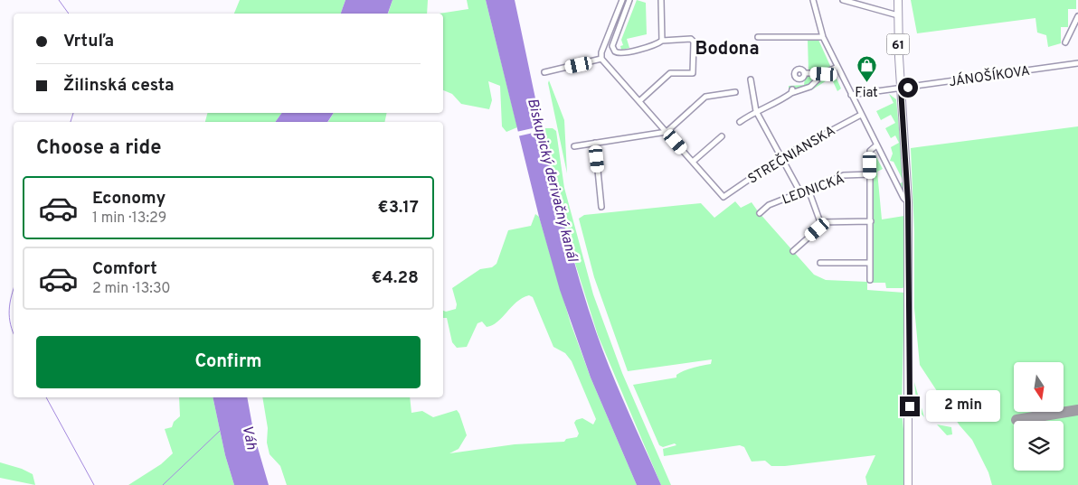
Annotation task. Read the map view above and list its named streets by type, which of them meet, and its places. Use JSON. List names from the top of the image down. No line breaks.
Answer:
{"streets":{"main road":["61"],"street":["JÁNOŠÍKOVA","STREČNIANSKA","LEDNICKÁ"]},"crossings":[["61","JÁNOŠÍKOVA"]],"districts":["Bodona"],"water":["Biskupický derivačný kanál","Váh"],"places":{"shop":["Fiat"]},"north":"bottom","page":{"banner":["Vrtuľa","Žilinská cesta"],"heading":"Choose a ride","list":[{"name":"Economy","note":"1 min · 13:29","value":"€3.17"},{"name":"Comfort","note":"2 min · 13:30","value":"€4.28"}],"buttons":"Confirm","bubble":"2 min"}}
